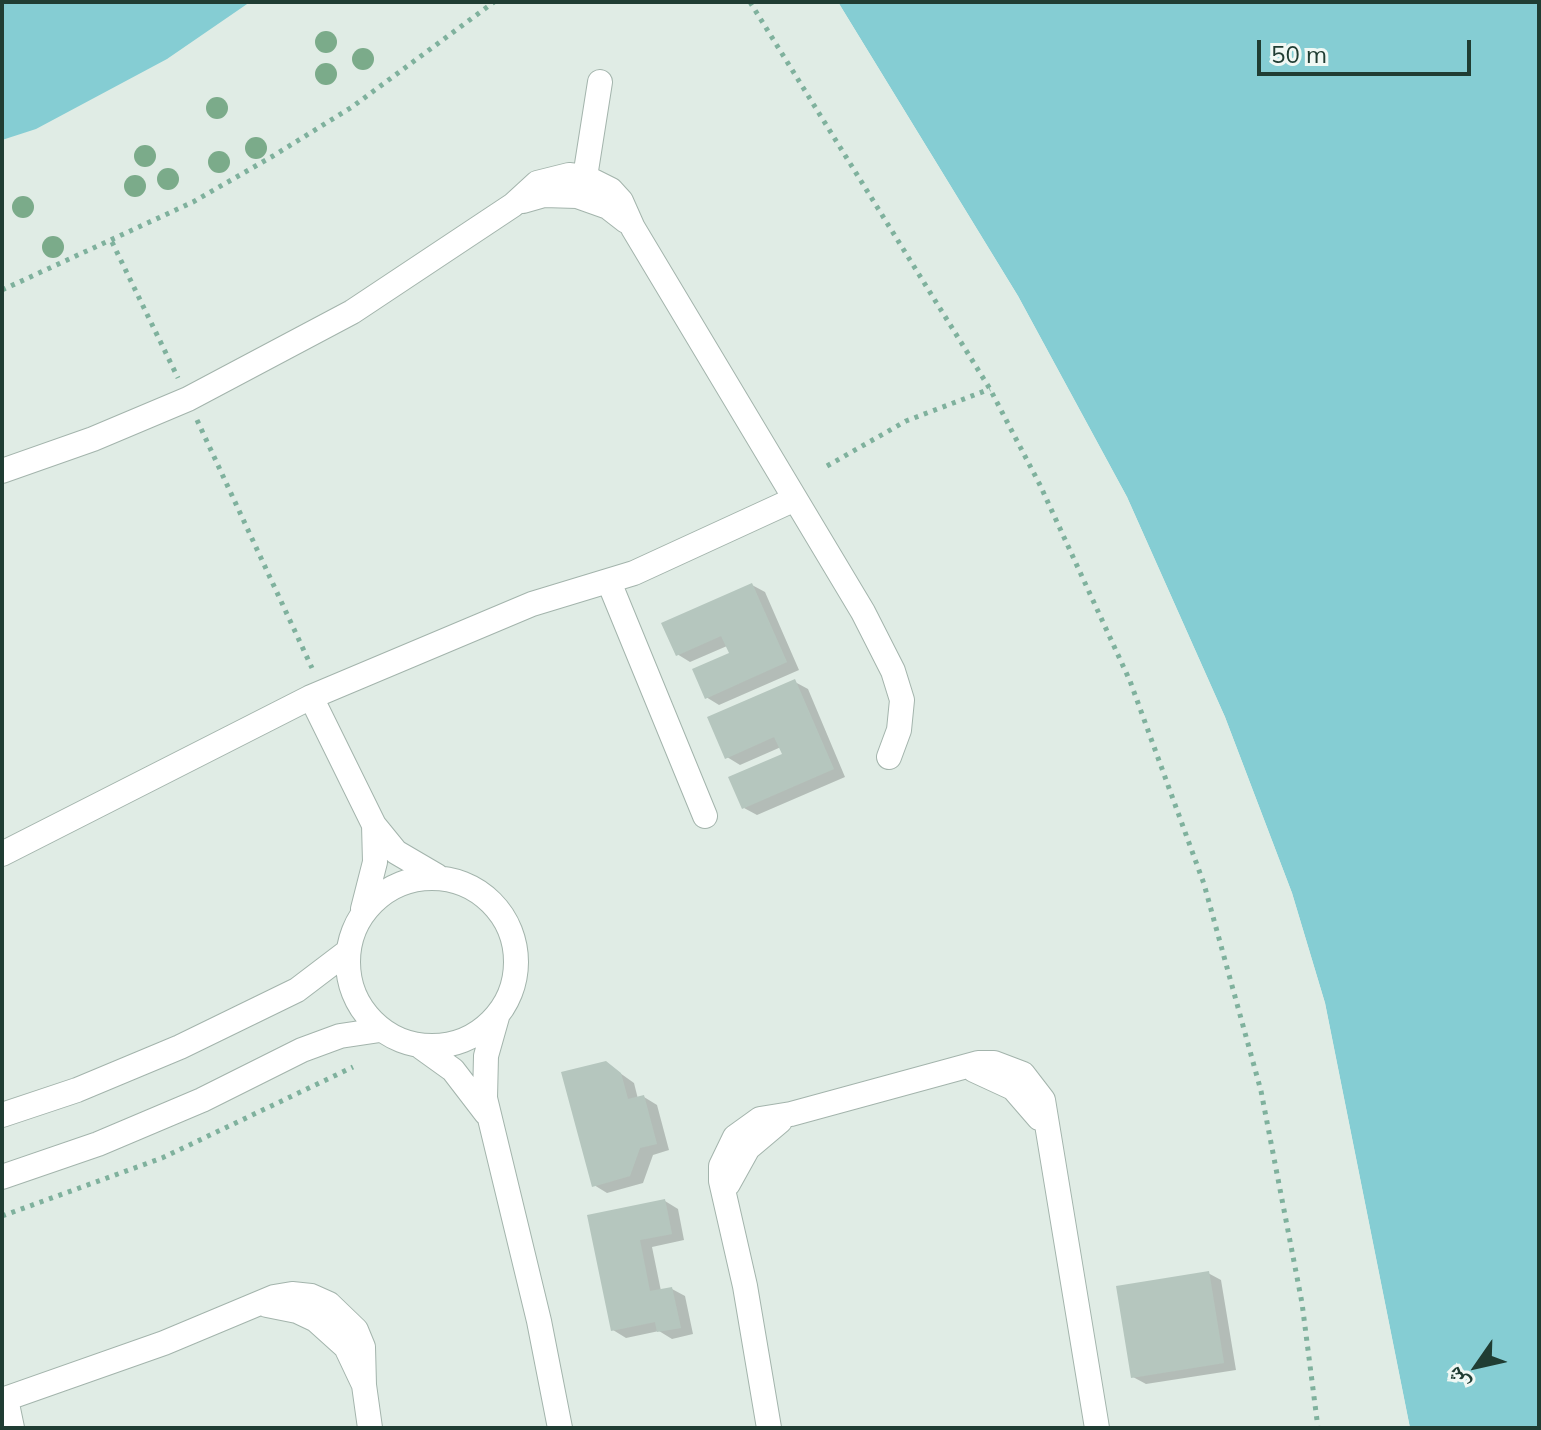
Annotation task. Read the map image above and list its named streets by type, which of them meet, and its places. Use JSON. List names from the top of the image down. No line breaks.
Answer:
{"scale_bar":"50 m","north":"bottom left"}
